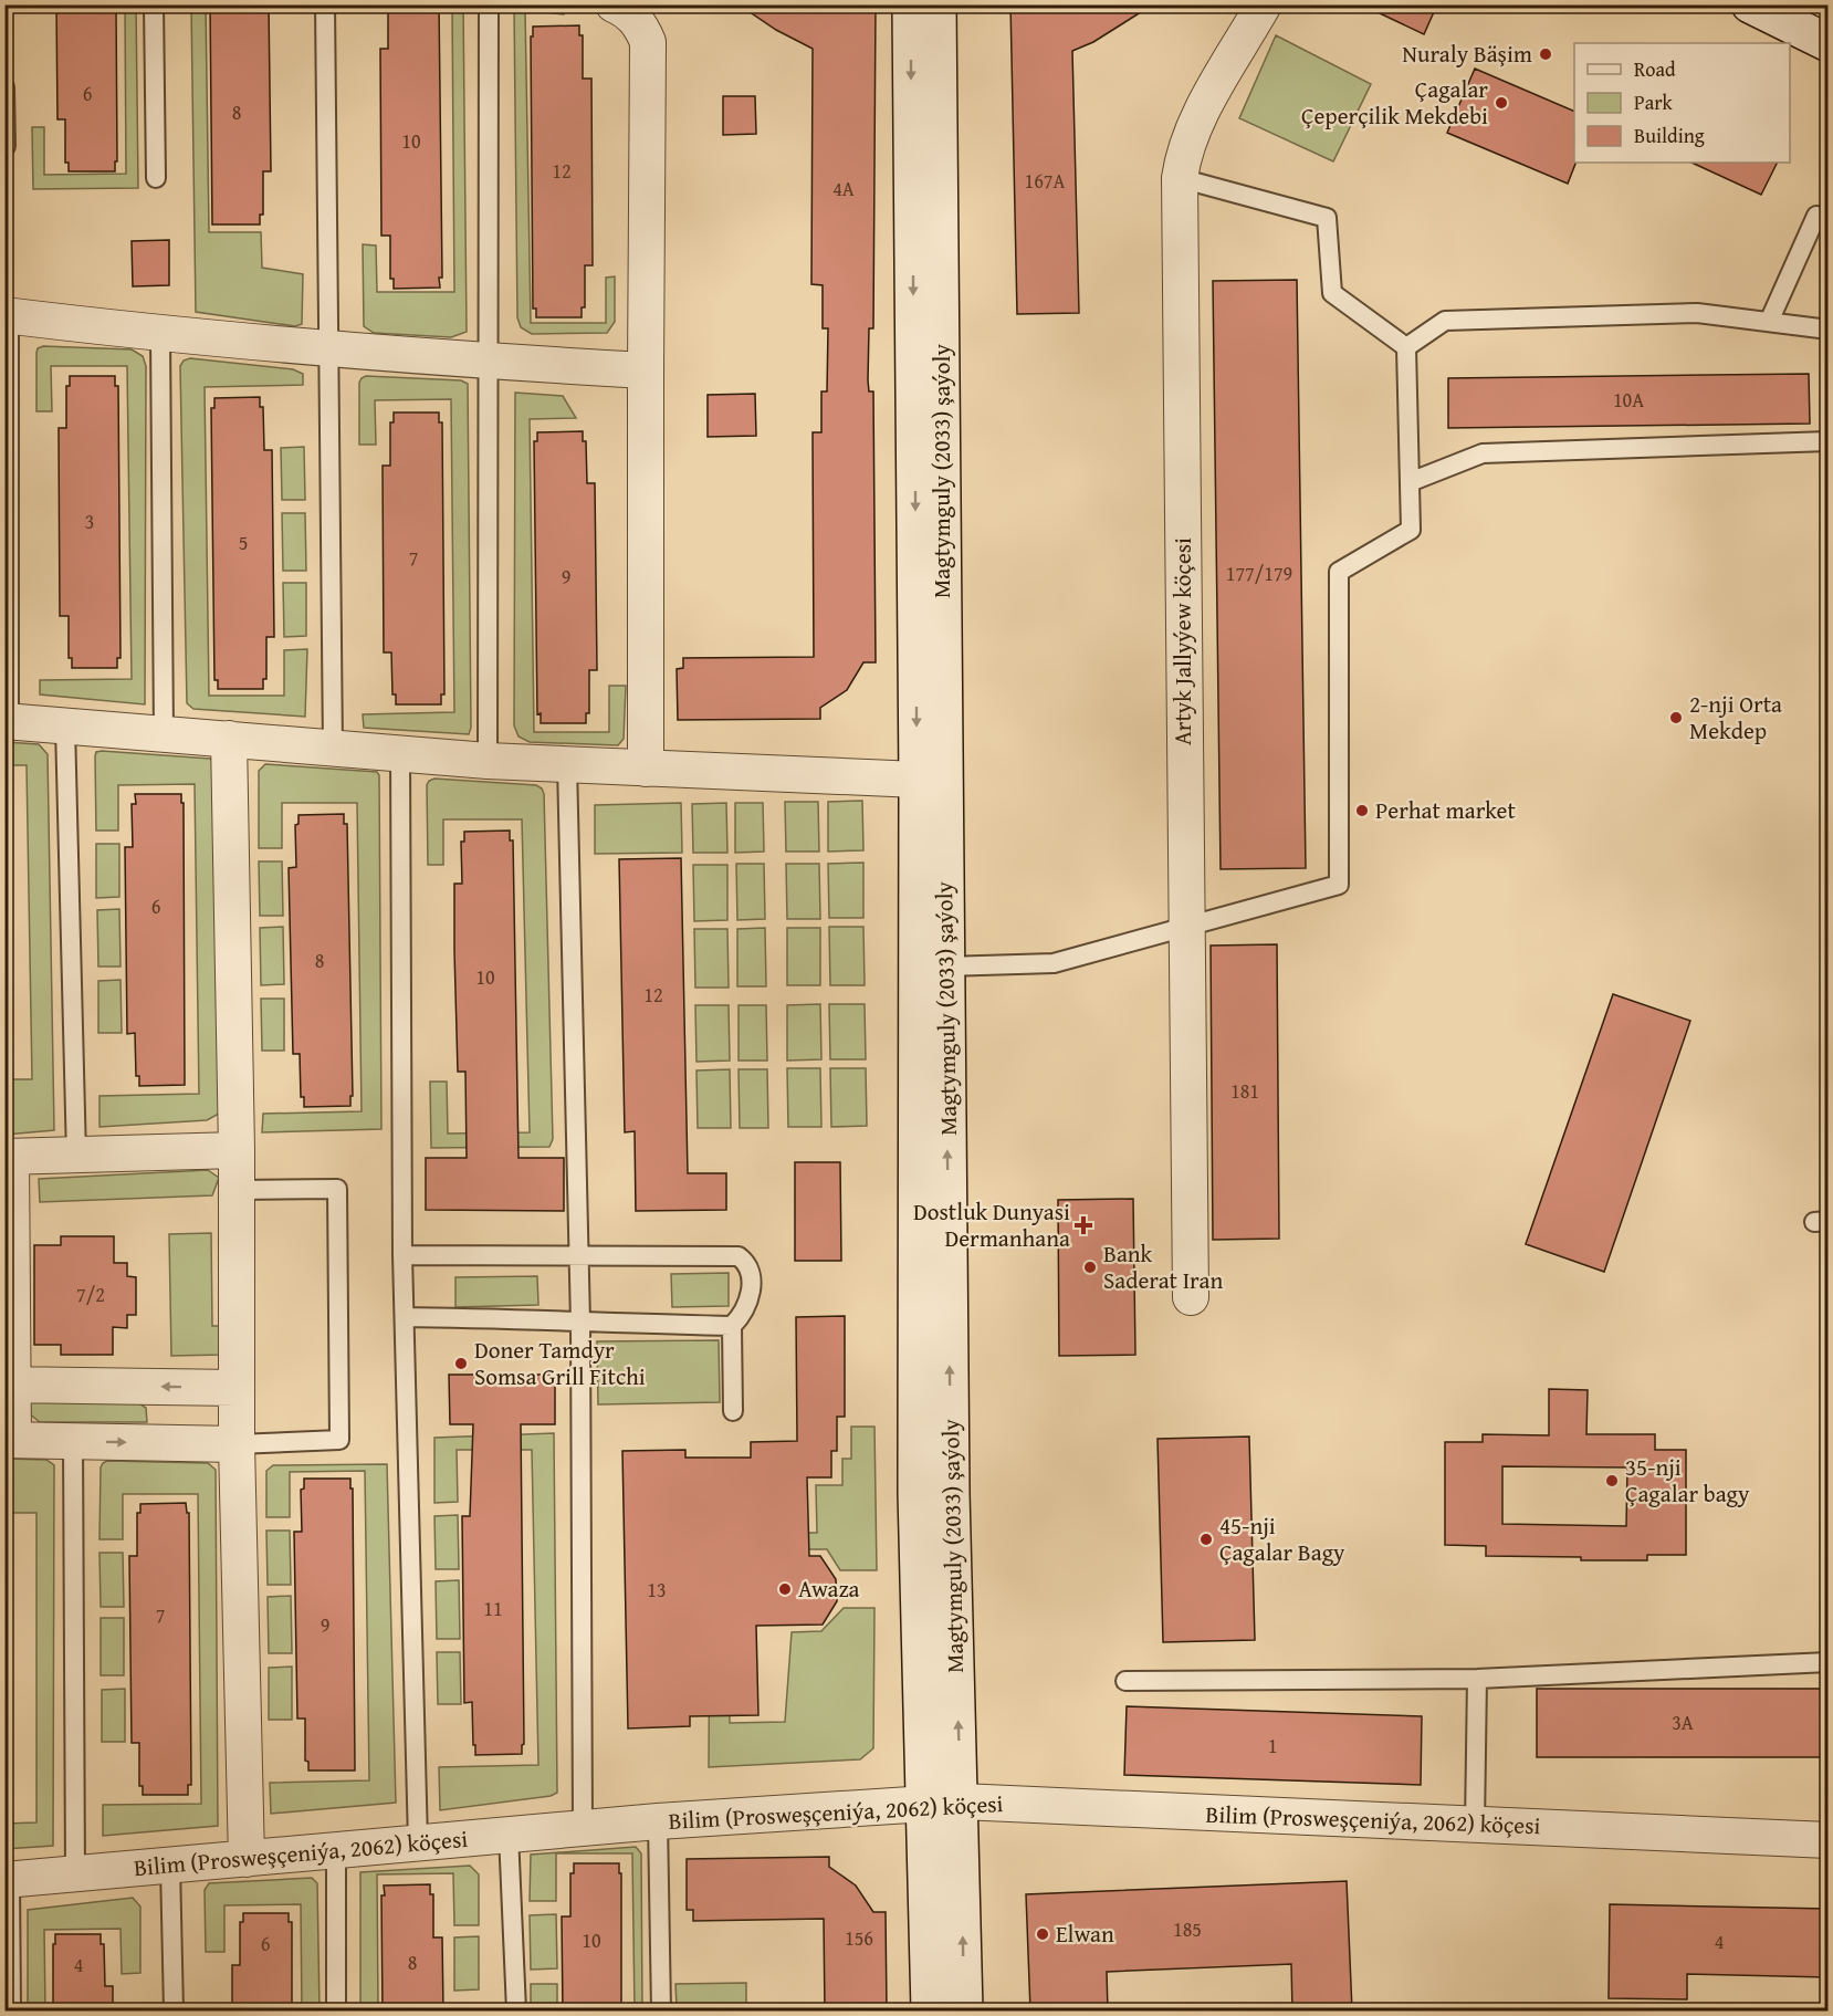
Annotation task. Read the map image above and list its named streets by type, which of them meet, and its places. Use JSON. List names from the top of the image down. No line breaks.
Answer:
{"streets":{"main road":["Magtymguly (2033) şaýoly"],"street":["Artyk Jallyýew köçesi","Bilim (Prosweşçeniýa, 2062) köçesi"]},"crossings":[["Magtymguly (2033) şaýoly","Bilim (Prosweşçeniýa, 2062) köçesi"]],"places":{"other":["Nuraly Bäşim","Çagalar Çeperçilik Mekdebi","2-nji Orta Mekdep","Perhat market","Bank Saderat Iran","Doner Tamdyr Somsa Grill Fitchi","35-nji Çagalar bagy","45-nji Çagalar Bagy","Awaza","Elwan"],"health":["Dostluk Dunyasi Dermanhana"]},"house_numbers":["6","8","10","12","167A","4A","10А","3","5","7","177/179","9","6","8","10","12","181","7/2","13","11","7","9","3A","1","185","156","10","4","6","8","4"],"legend":["Road","Park","Building"]}
